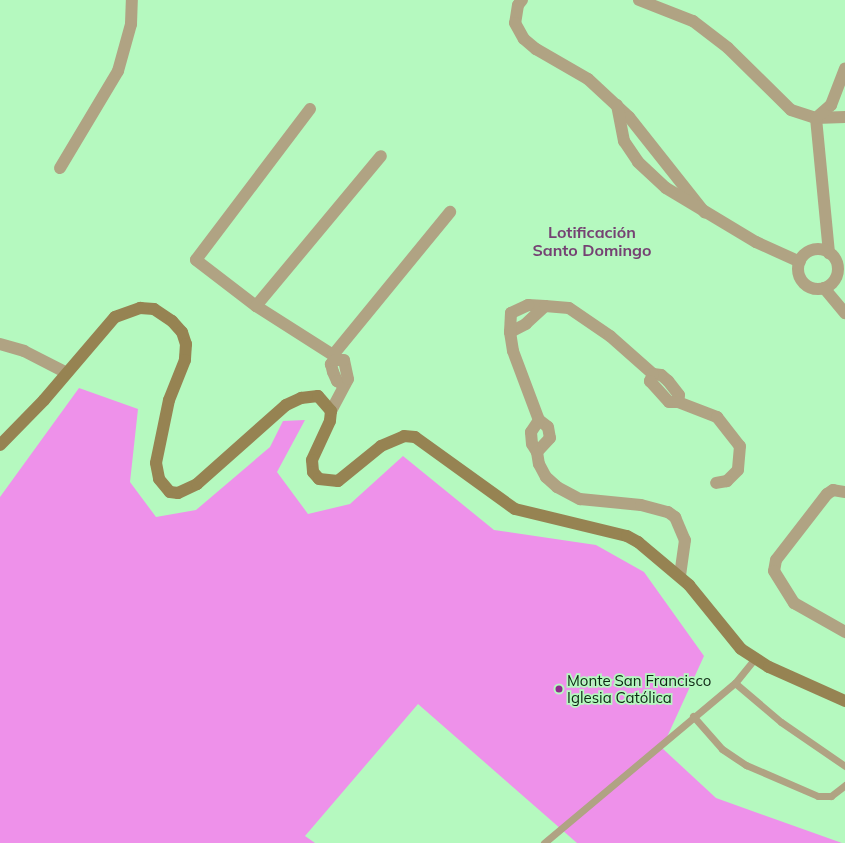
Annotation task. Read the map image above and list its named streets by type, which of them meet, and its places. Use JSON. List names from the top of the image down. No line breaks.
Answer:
{"districts":["Lotificación Santo Domingo"],"places":["Monte San Francisco Iglesia Católica"]}
